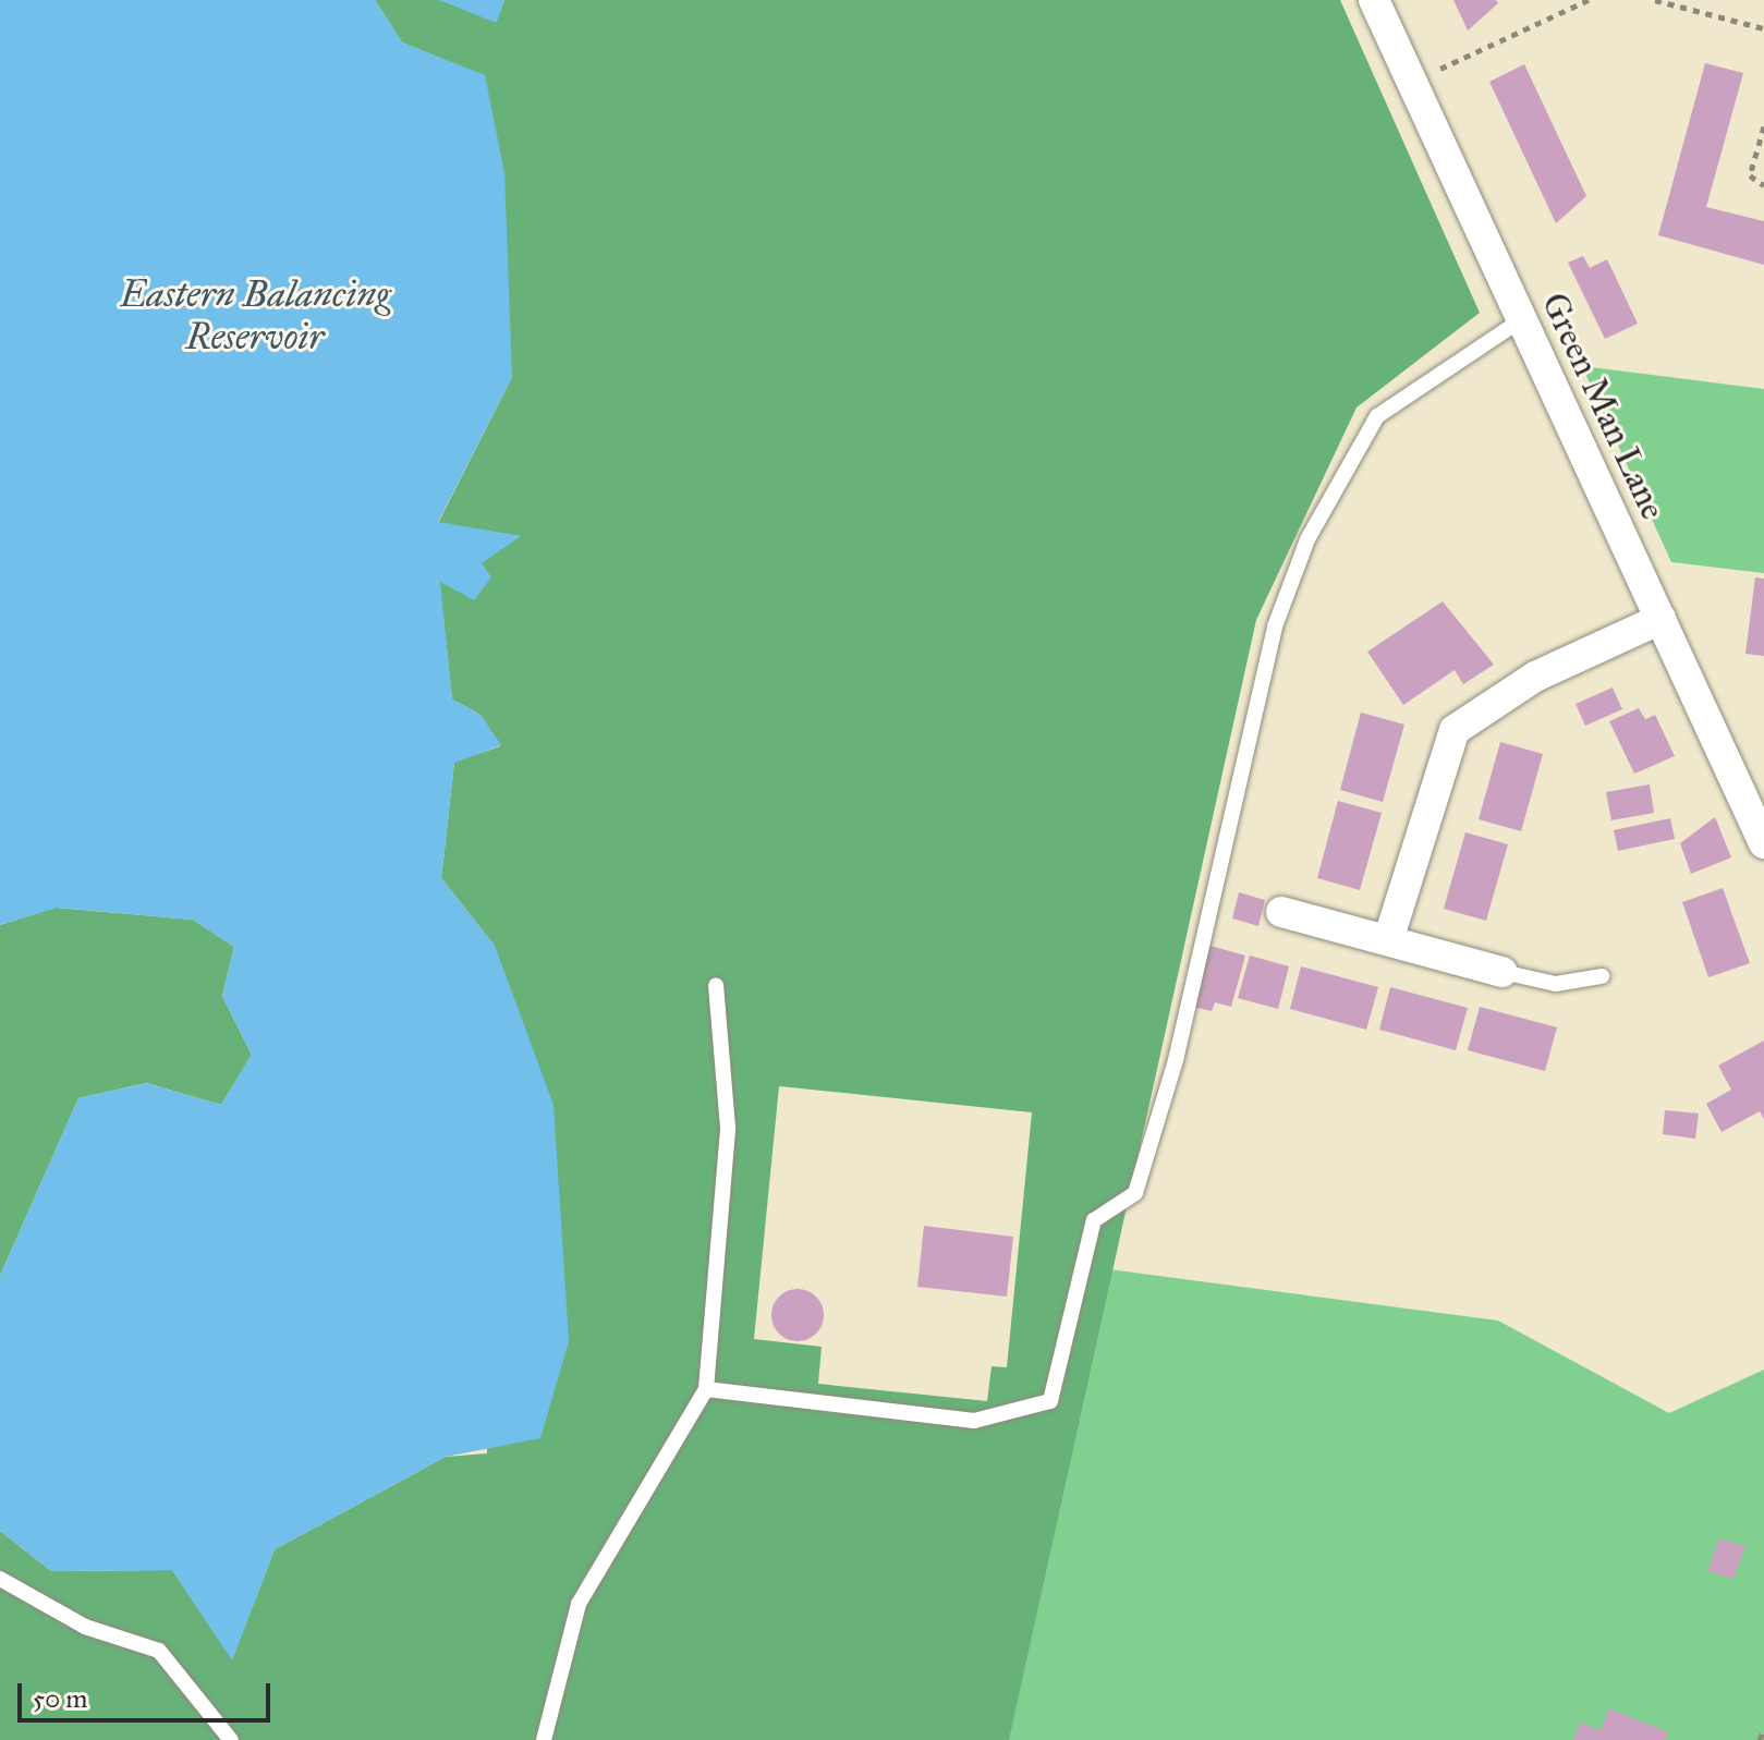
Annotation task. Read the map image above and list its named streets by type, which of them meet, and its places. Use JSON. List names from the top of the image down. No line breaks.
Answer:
{"streets":{"street":["Green Man Lane"]},"water":["Eastern Balancing Reservoir"],"scale_bar":"50 m"}
